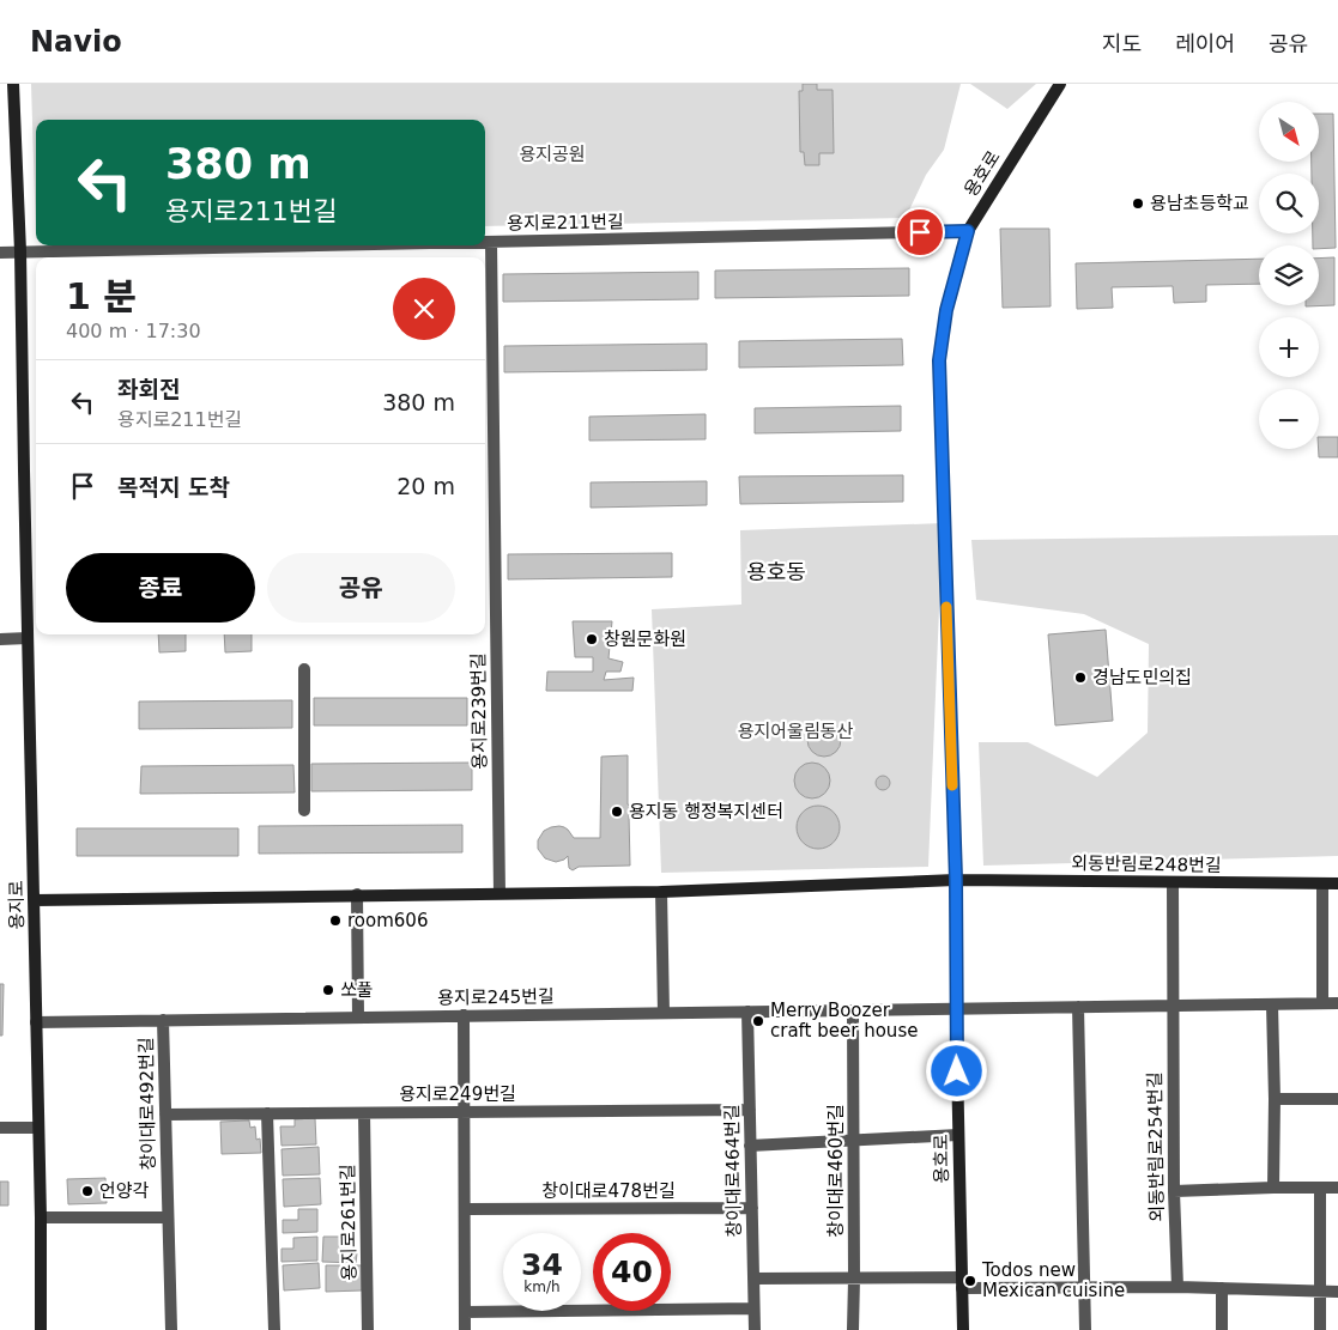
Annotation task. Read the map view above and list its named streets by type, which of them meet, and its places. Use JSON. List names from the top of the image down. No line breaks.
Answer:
{"streets":{"street":["용호로","용지로211번길","용지로239번길","외동반림로248번길","용지로","용지로245번길","용지로249번길","창이대로492번길","외동반림로254번길","창이대로464번길","창이대로460번길","창이대로478번길","용지로261번길"]},"crossings":[["용호로","용지로211번길"],["용호로","외동반림로248번길"],["용호로","용지로245번길"],["용지로211번길","용지로239번길"],["용지로211번길","용지로"],["외동반림로248번길","외동반림로254번길"],["용지로","용지로245번길"],["용지로245번길","창이대로492번길"],["용지로245번길","창이대로464번길"],["용지로245번길","창이대로460번길"],["용지로249번길","창이대로492번길"],["용지로249번길","창이대로464번길"],["용지로249번길","용지로261번길"],["창이대로464번길","창이대로478번길"]],"districts":["용호동"],"parks":["용지공원","용지어울림동산"],"places":["용남초등학교","창원문화원","경남도민의집","용지동 행정복지센터","room606","쏘풀","Merry Boozer craft beer house","언양각","Todos new Mexican cuisine"],"north":"bottom right","page":{"header":"Navio","nav":["지도","레이어","공유"],"map_buttons":["+","−"],"turn":["380 m","용지로211번길"],"heading":["1 분","400 m · 17:30"],"list":[{"name":"좌회전","note":"용지로211번길","value":"380 m"},{"name":"목적지 도착","value":"20 m"}],"buttons":["종료","공유"],"speed":"34 km/h","limit":"40"}}
